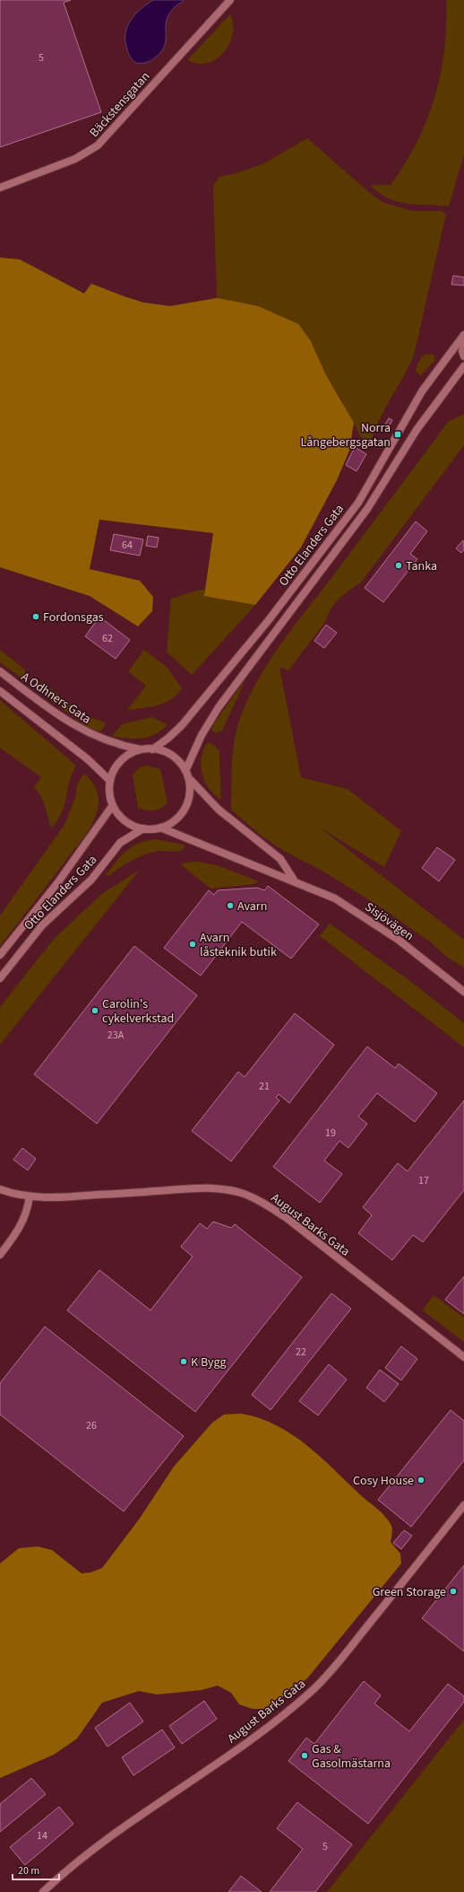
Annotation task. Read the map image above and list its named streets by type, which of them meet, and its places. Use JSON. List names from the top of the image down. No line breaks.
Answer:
{"streets":{"street":["Bäckstensgatan","Otto Elanders Gata","A Odhners Gata","Sisjövägen","August Barks Gata"]},"crossings":[["Otto Elanders Gata","A Odhners Gata"],["Otto Elanders Gata","Sisjövägen"],["A Odhners Gata","Sisjövägen"]],"places":{"transit":["Norra Långebergsgatan"],"other":["Tanka","Fordonsgas","Avarn","Avarn låsteknik butik","Carolin's cykelverkstad","K Bygg","Cosy House","Green Storage","Gas & Gasolmästarna"]},"house_numbers":["5","64","62","23A","21","19","17","22","26","14","5"],"scale_bar":"20 m"}
